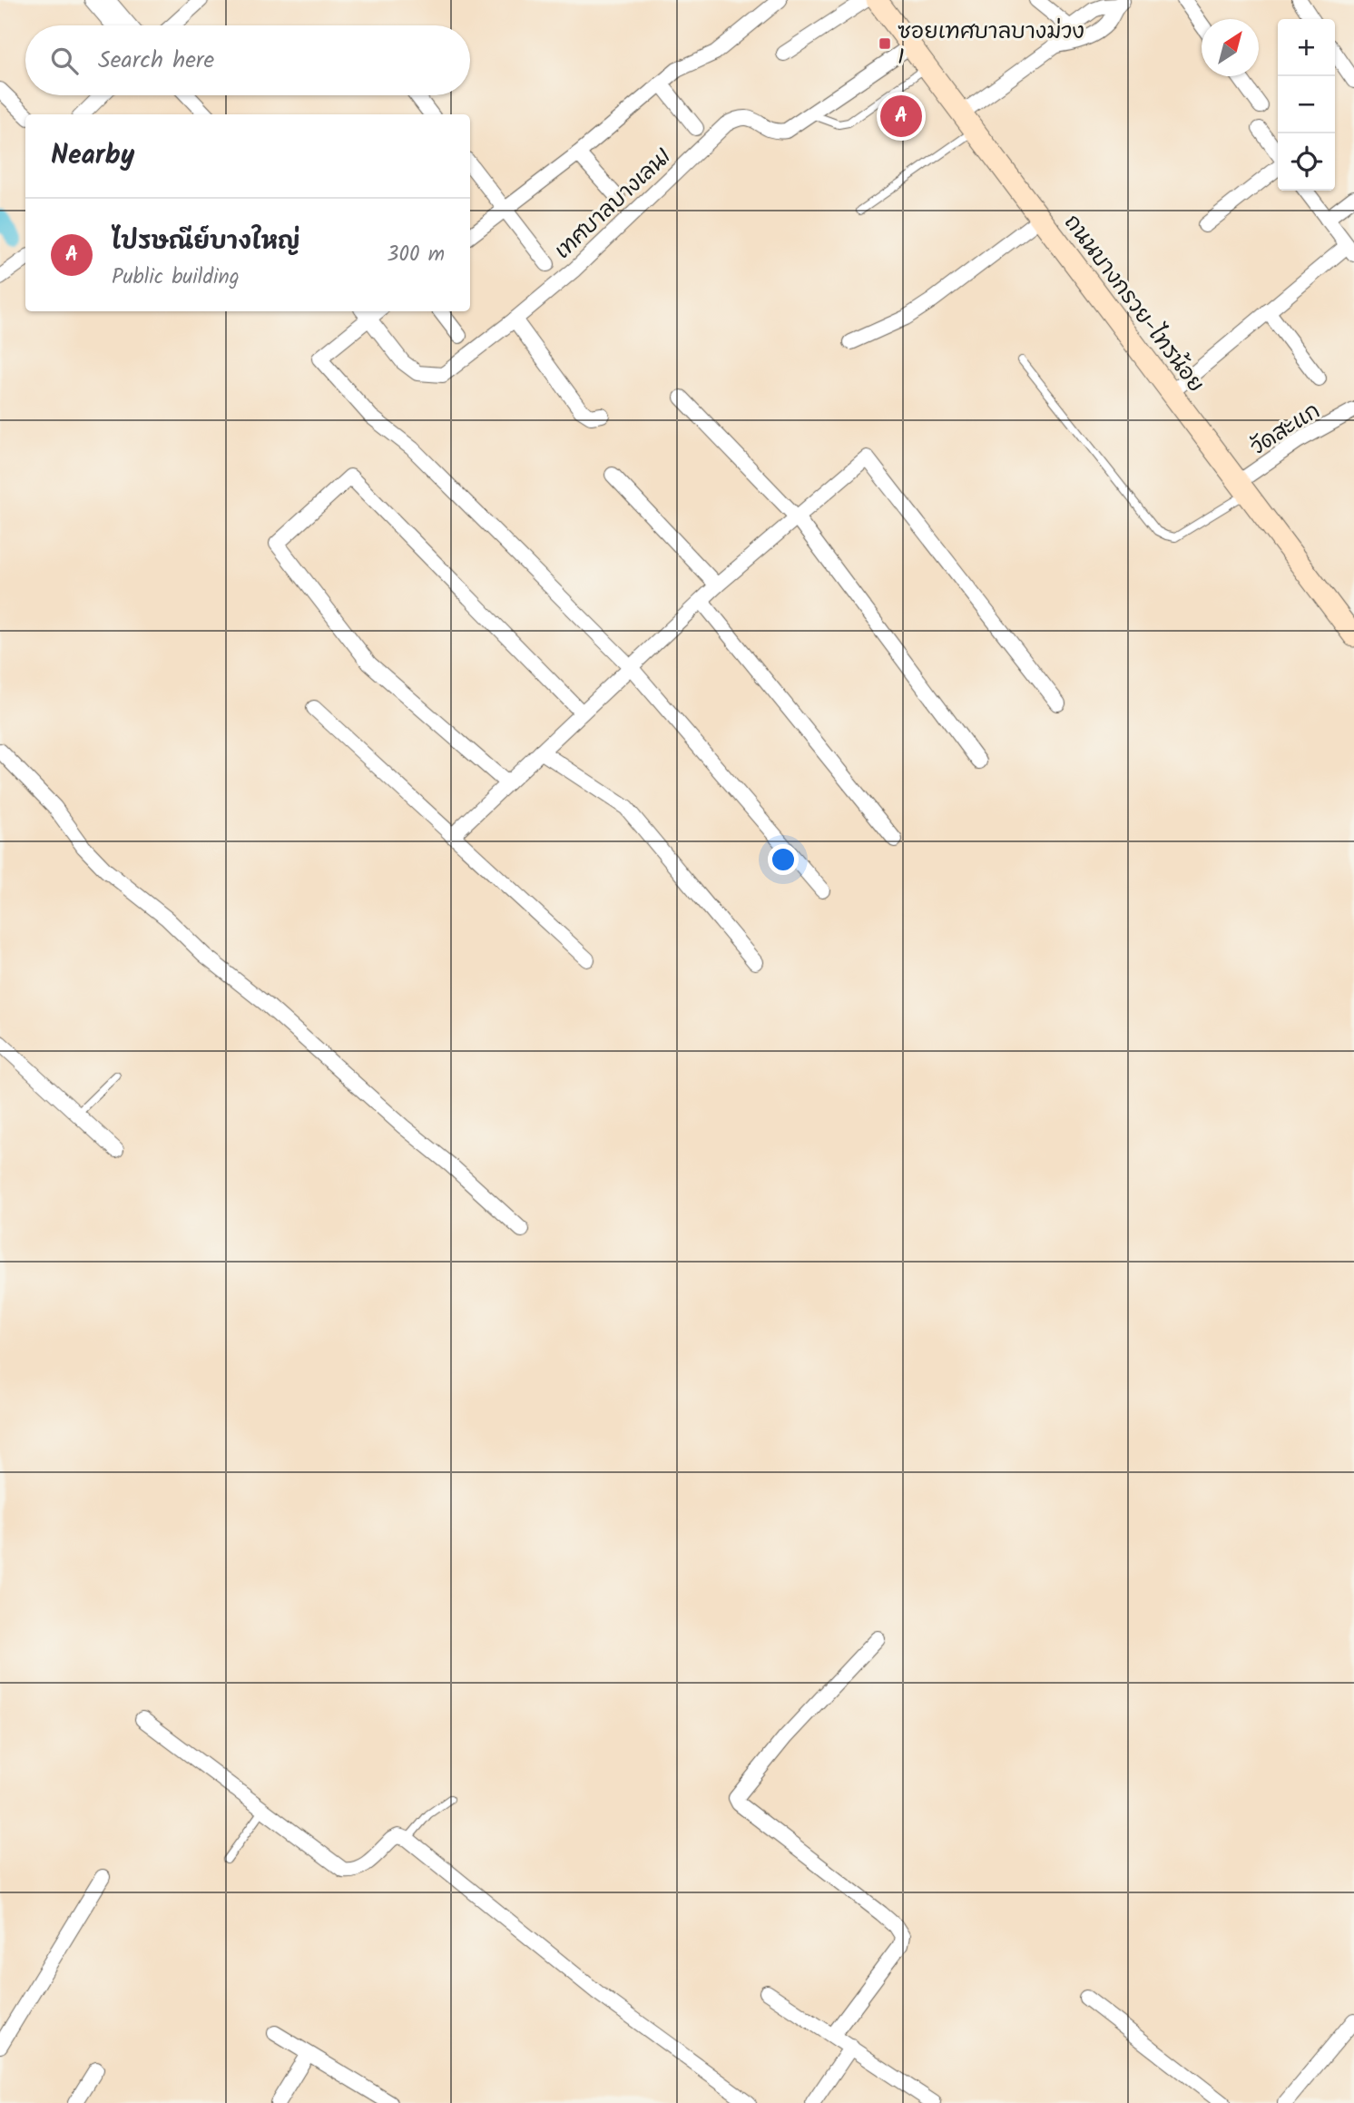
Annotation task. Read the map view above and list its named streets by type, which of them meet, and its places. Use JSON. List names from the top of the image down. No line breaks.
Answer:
{"streets":{"street":["เทศบาลบางเลน1","ถนนบางกรวย-ไทรน้อย","วัดสะแก"]},"crossings":[["เทศบาลบางเลน1","ถนนบางกรวย-ไทรน้อย"],["ถนนบางกรวย-ไทรน้อย","วัดสะแก"]],"places":{"transit":["ซอยเทศบาลบางม่วง 1"]},"north":"top right","page":{"map_buttons":["+","−"],"search":"Search here","pins":"A","heading":"Nearby","list":[{"mark":"A","name":"ไปรษณีย์บางใหญ่","note":"Public building","value":"300 m"}]}}
